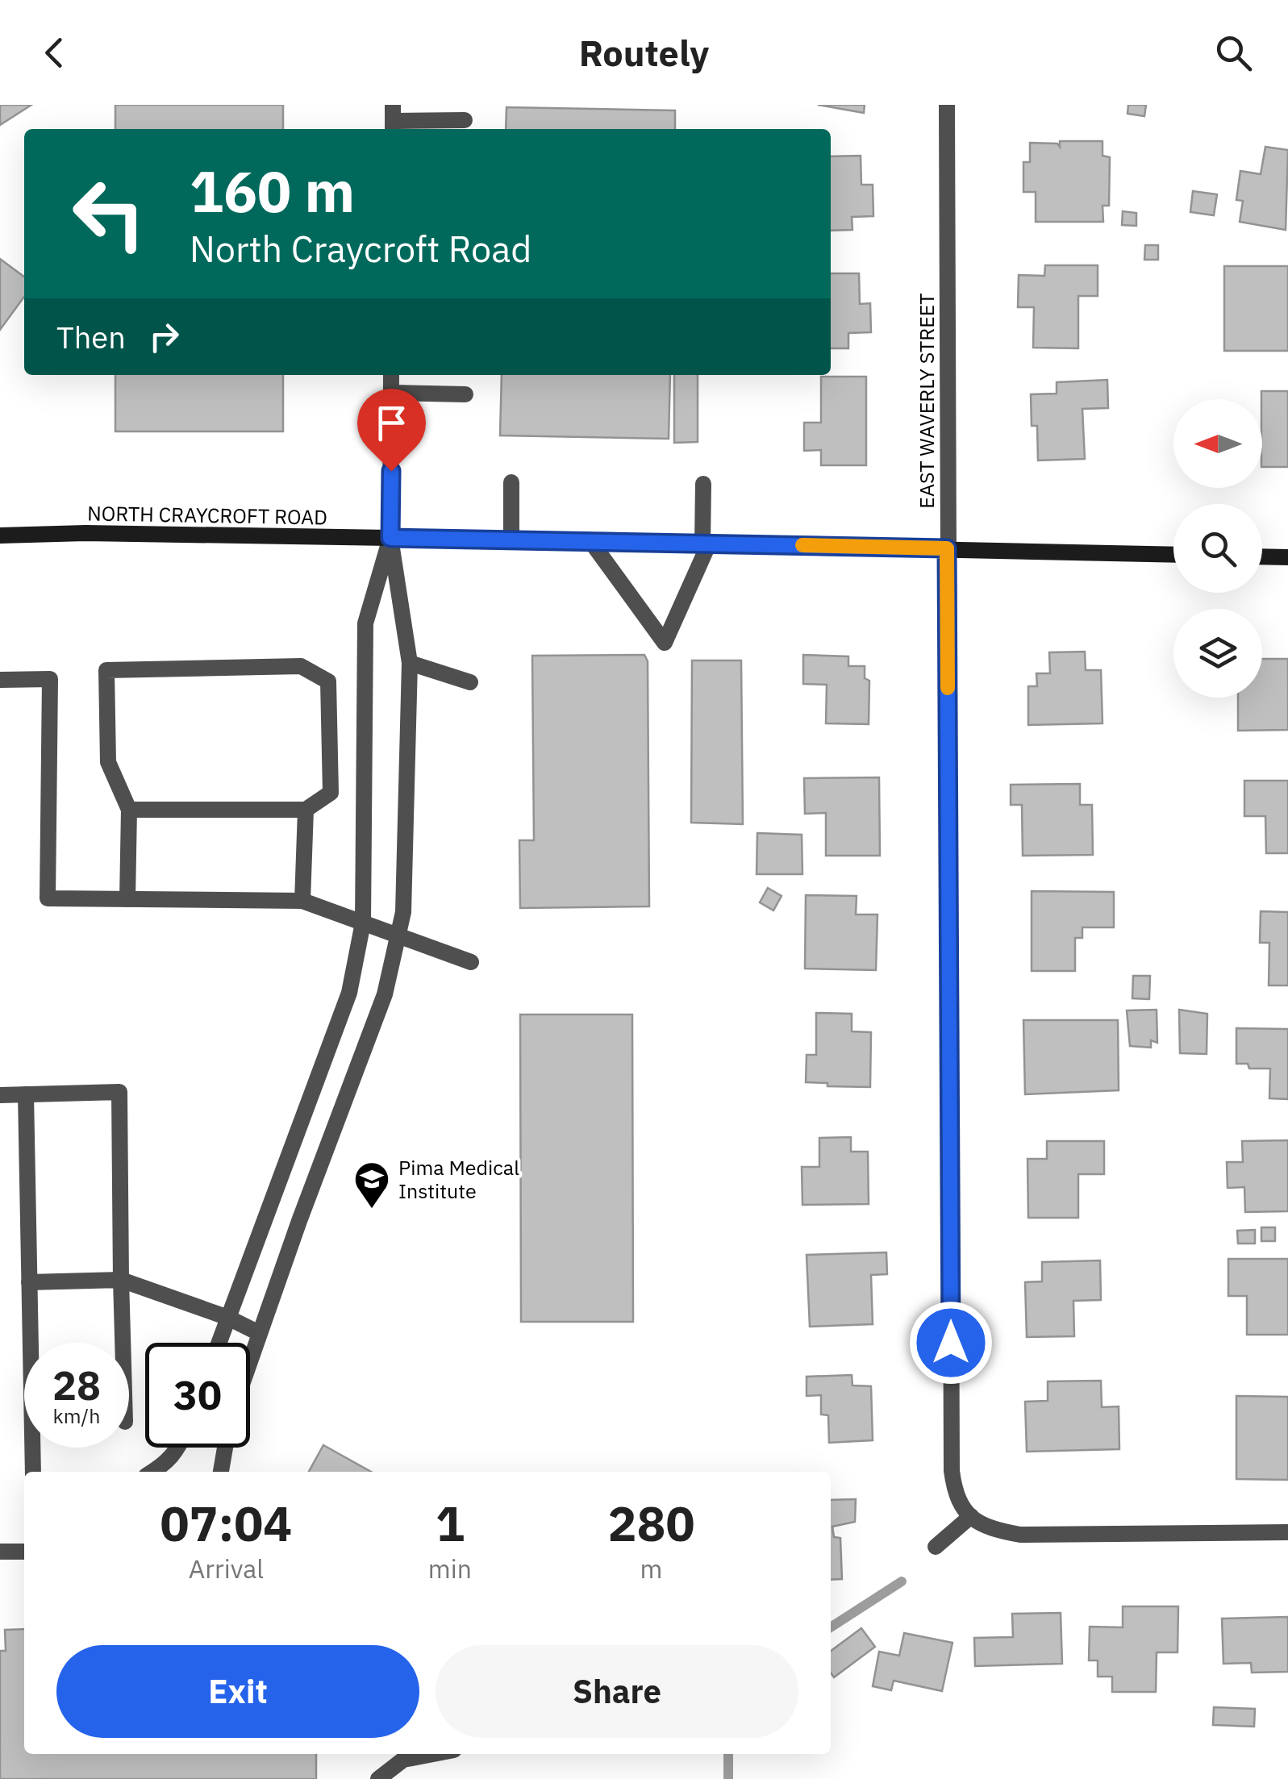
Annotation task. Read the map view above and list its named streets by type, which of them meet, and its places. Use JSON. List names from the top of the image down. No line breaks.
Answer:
{"streets":{"main road":["NORTH CRAYCROFT ROAD"],"street":["EAST WAVERLY STREET"]},"crossings":[["EAST WAVERLY STREET","NORTH CRAYCROFT ROAD"]],"places":{"school or university":["Pima Medical Institute"]},"north":"left","page":{"header":"Routely","turn":["160 m","North Craycroft Road"],"then":"Then","speed":"28 km/h","limit":"30","eta":["07:04","Arrival","1","min","280","m"],"buttons":["Exit","Share"]}}
